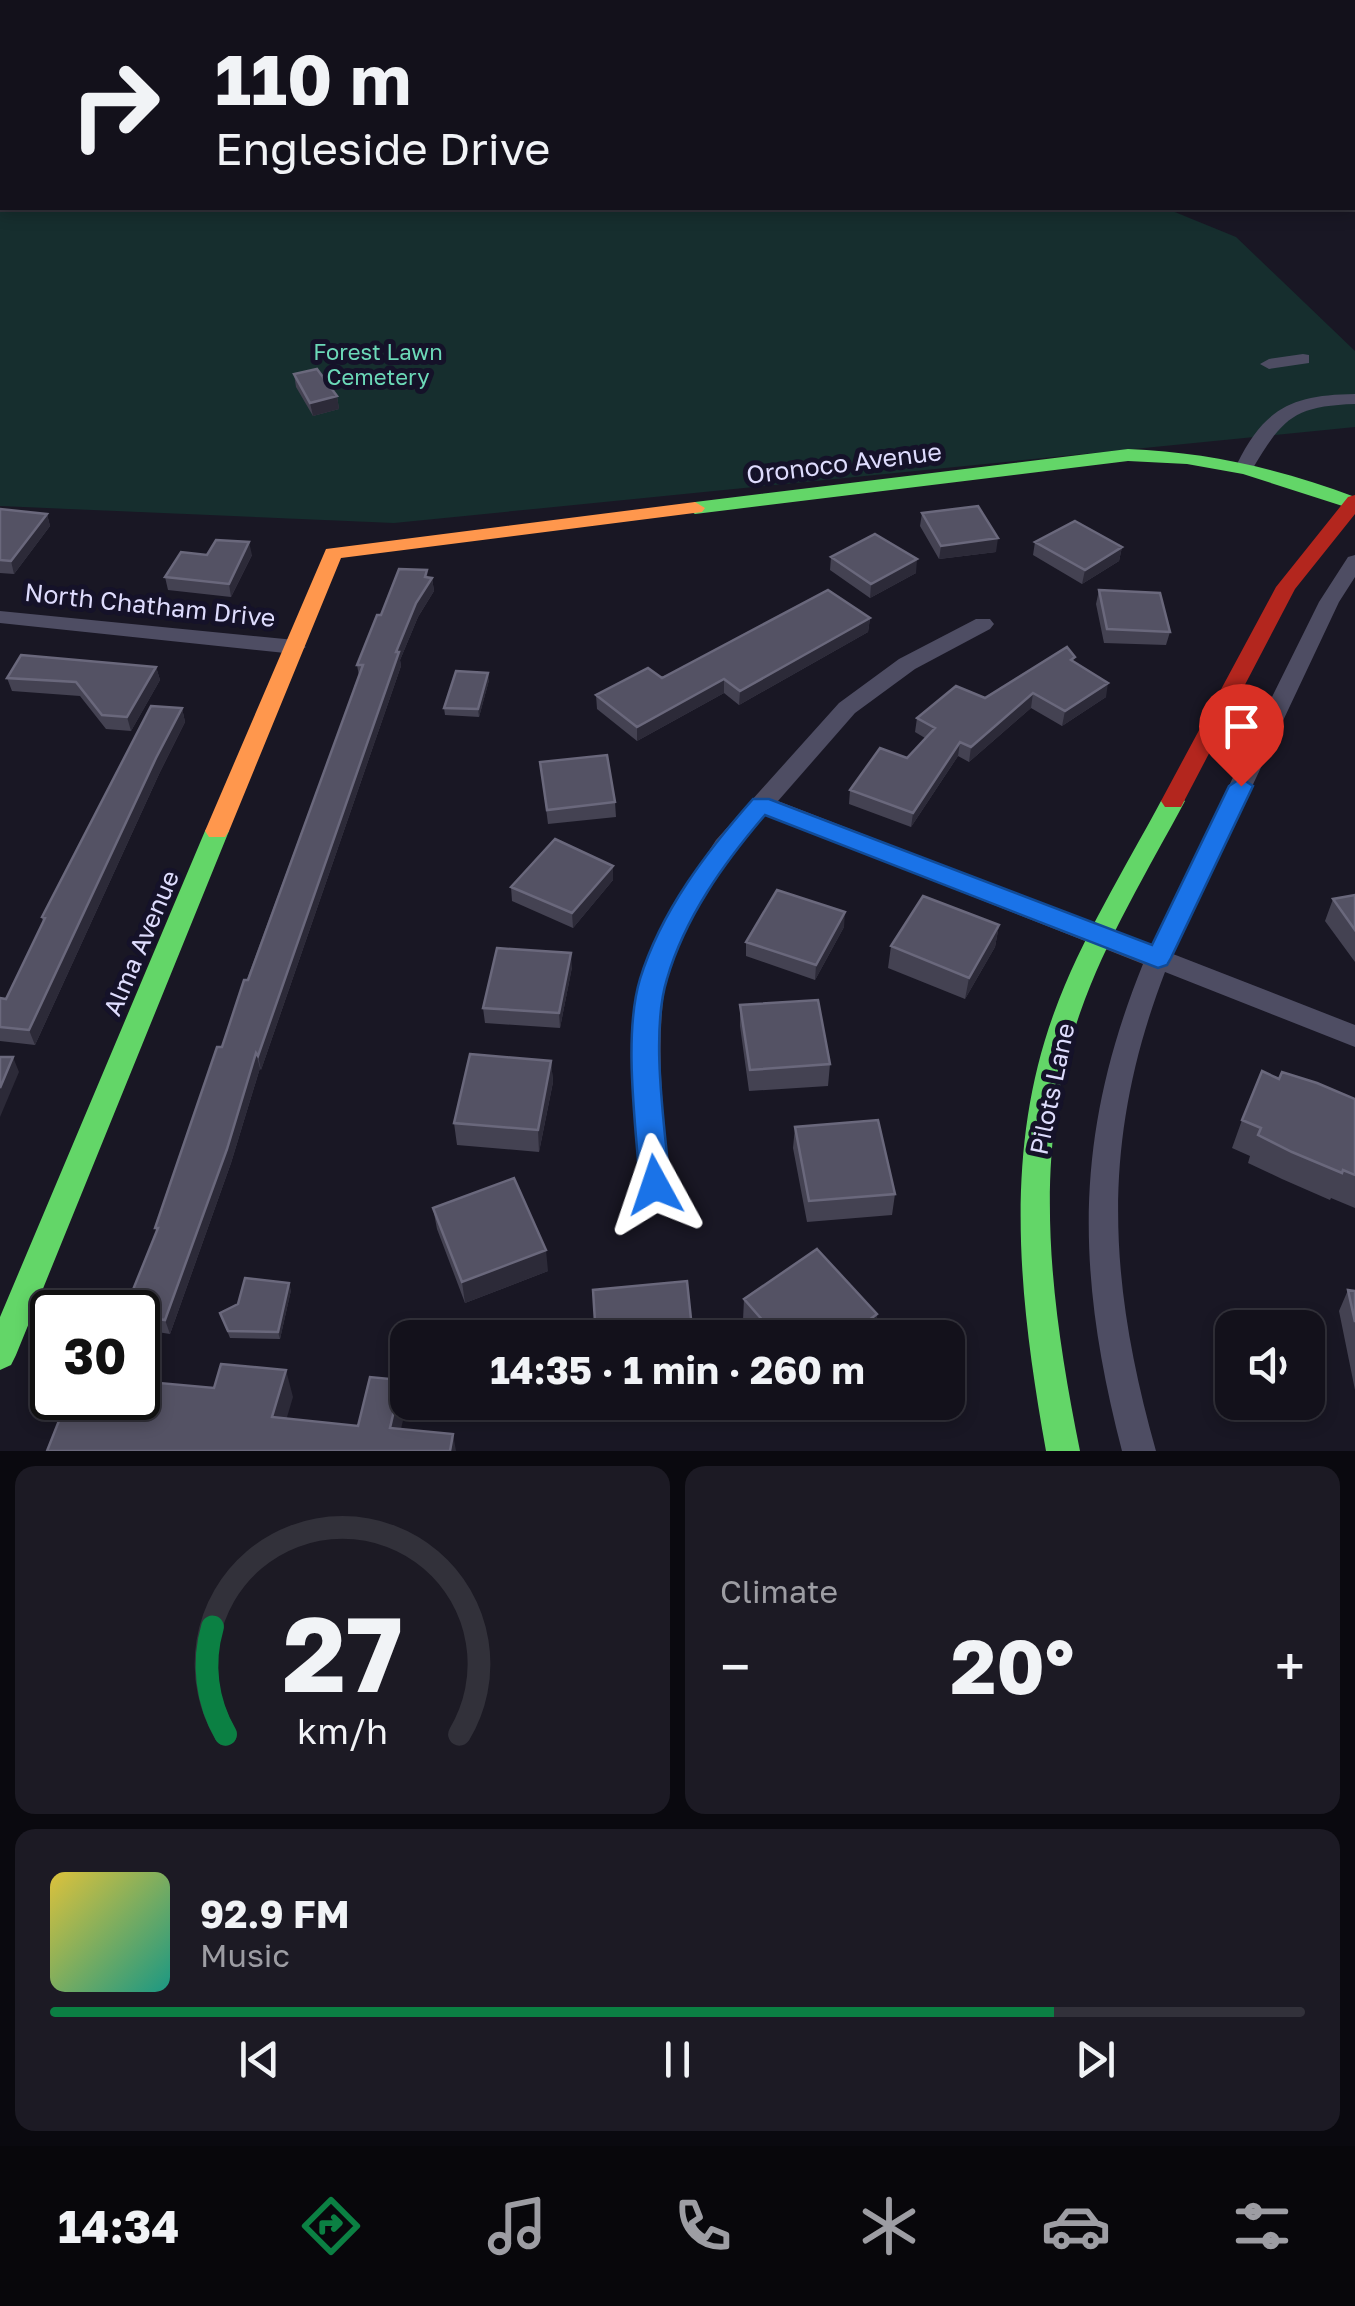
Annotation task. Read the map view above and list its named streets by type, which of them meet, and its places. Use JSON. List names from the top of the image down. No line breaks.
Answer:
{"streets":{"street":["Oronoco Avenue","North Chatham Drive","Alma Avenue","Pilots Lane"]},"crossings":[["Oronoco Avenue","Alma Avenue"],["Oronoco Avenue","Pilots Lane"],["North Chatham Drive","Alma Avenue"]],"parks":["Forest Lawn Cemetery"],"page":{"turn":["110 m","Engleside Drive"],"limit":"30","trip":"14:35 · 1 min · 260 m","tile":"Climate","heat":["−","20°","+"],"song":["92.9 FM","Music"],"tabs":"14:34","gauge":["27","km/h"]}}
